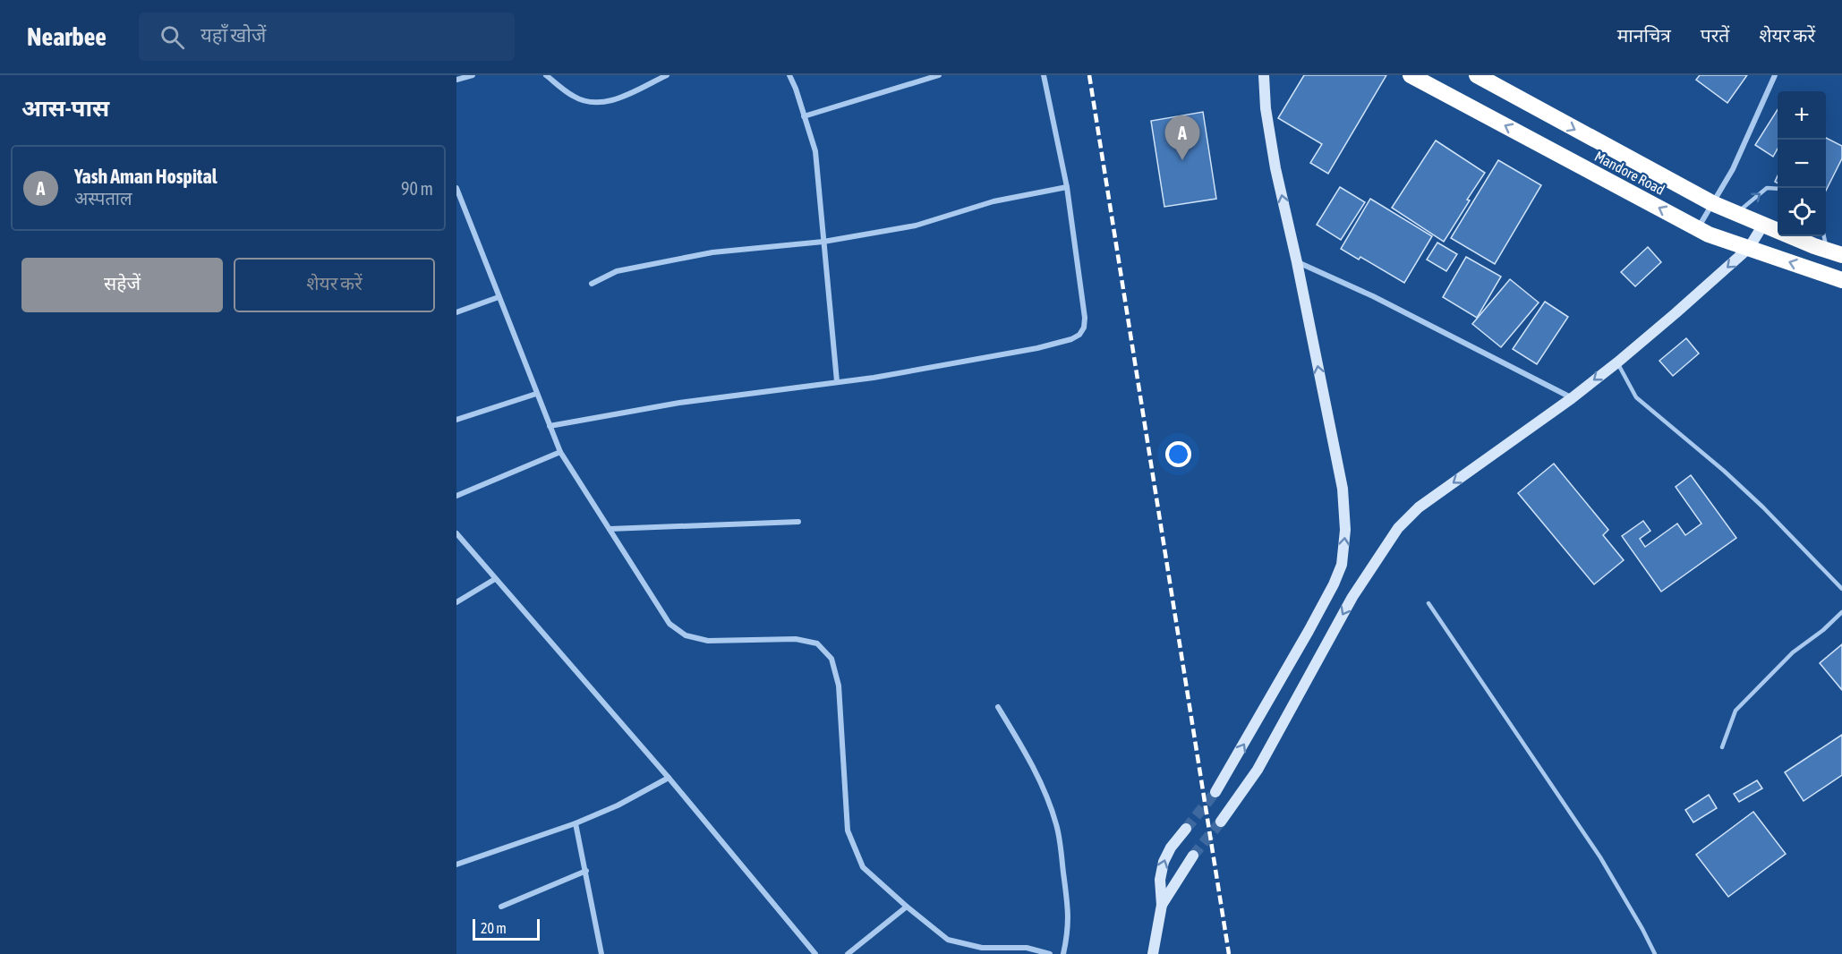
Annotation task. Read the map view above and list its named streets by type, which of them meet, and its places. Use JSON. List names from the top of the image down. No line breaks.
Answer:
{"streets":{"highway":["Mandore Road"]},"scale_bar":"20 m","page":{"header":"Nearbee","search":"यहाँ खोजें","nav":["मानचित्र","परतें","शेयर करें"],"heading":"आस-पास","map_buttons":["+","−"],"pins":"A","list":[{"mark":"A","name":"Yash Aman Hospital","note":"अस्पताल","value":"90 m"}],"buttons":["सहेजें","शेयर करें"],"scale":"20 m"}}
